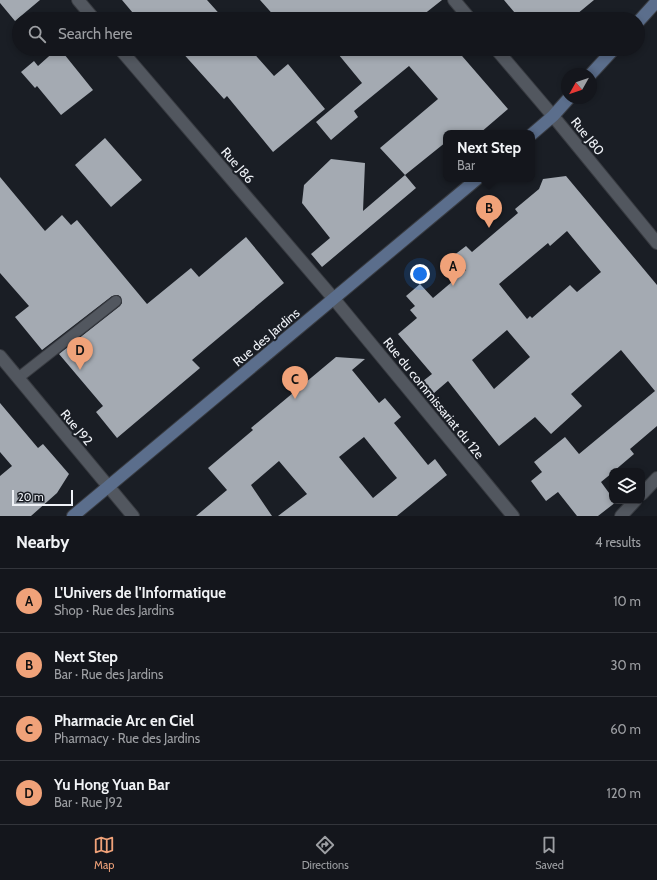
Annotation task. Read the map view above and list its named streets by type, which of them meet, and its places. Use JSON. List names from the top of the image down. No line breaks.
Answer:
{"streets":{"main road":["Rue des Jardins"],"street":["Rue J80","Rue J86","Rue du commissariat du 12e","Rue J92"]},"crossings":[["Rue J86","Rue des Jardins"],["Rue J86","Rue du commissariat du 12e"],["Rue des Jardins","Rue du commissariat du 12e"],["Rue des Jardins","Rue J92"]],"scale_bar":"20 m","north":"bottom left","page":{"search":"Search here","popup":["Next Step","Bar"],"pins":["B","A","D","C"],"scale":"20 m","heading":["Nearby","4 results"],"list":[{"mark":"A","name":"L'Univers de l'Informatique","note":"Shop · Rue des Jardins","value":"10 m"},{"mark":"B","name":"Next Step","note":"Bar · Rue des Jardins","value":"30 m"},{"mark":"C","name":"Pharmacie Arc en Ciel","note":"Pharmacy · Rue des Jardins","value":"60 m"},{"mark":"D","name":"Yu Hong Yuan Bar","note":"Bar · Rue J92","value":"120 m"}],"nav":["Map","Directions","Saved"]}}
